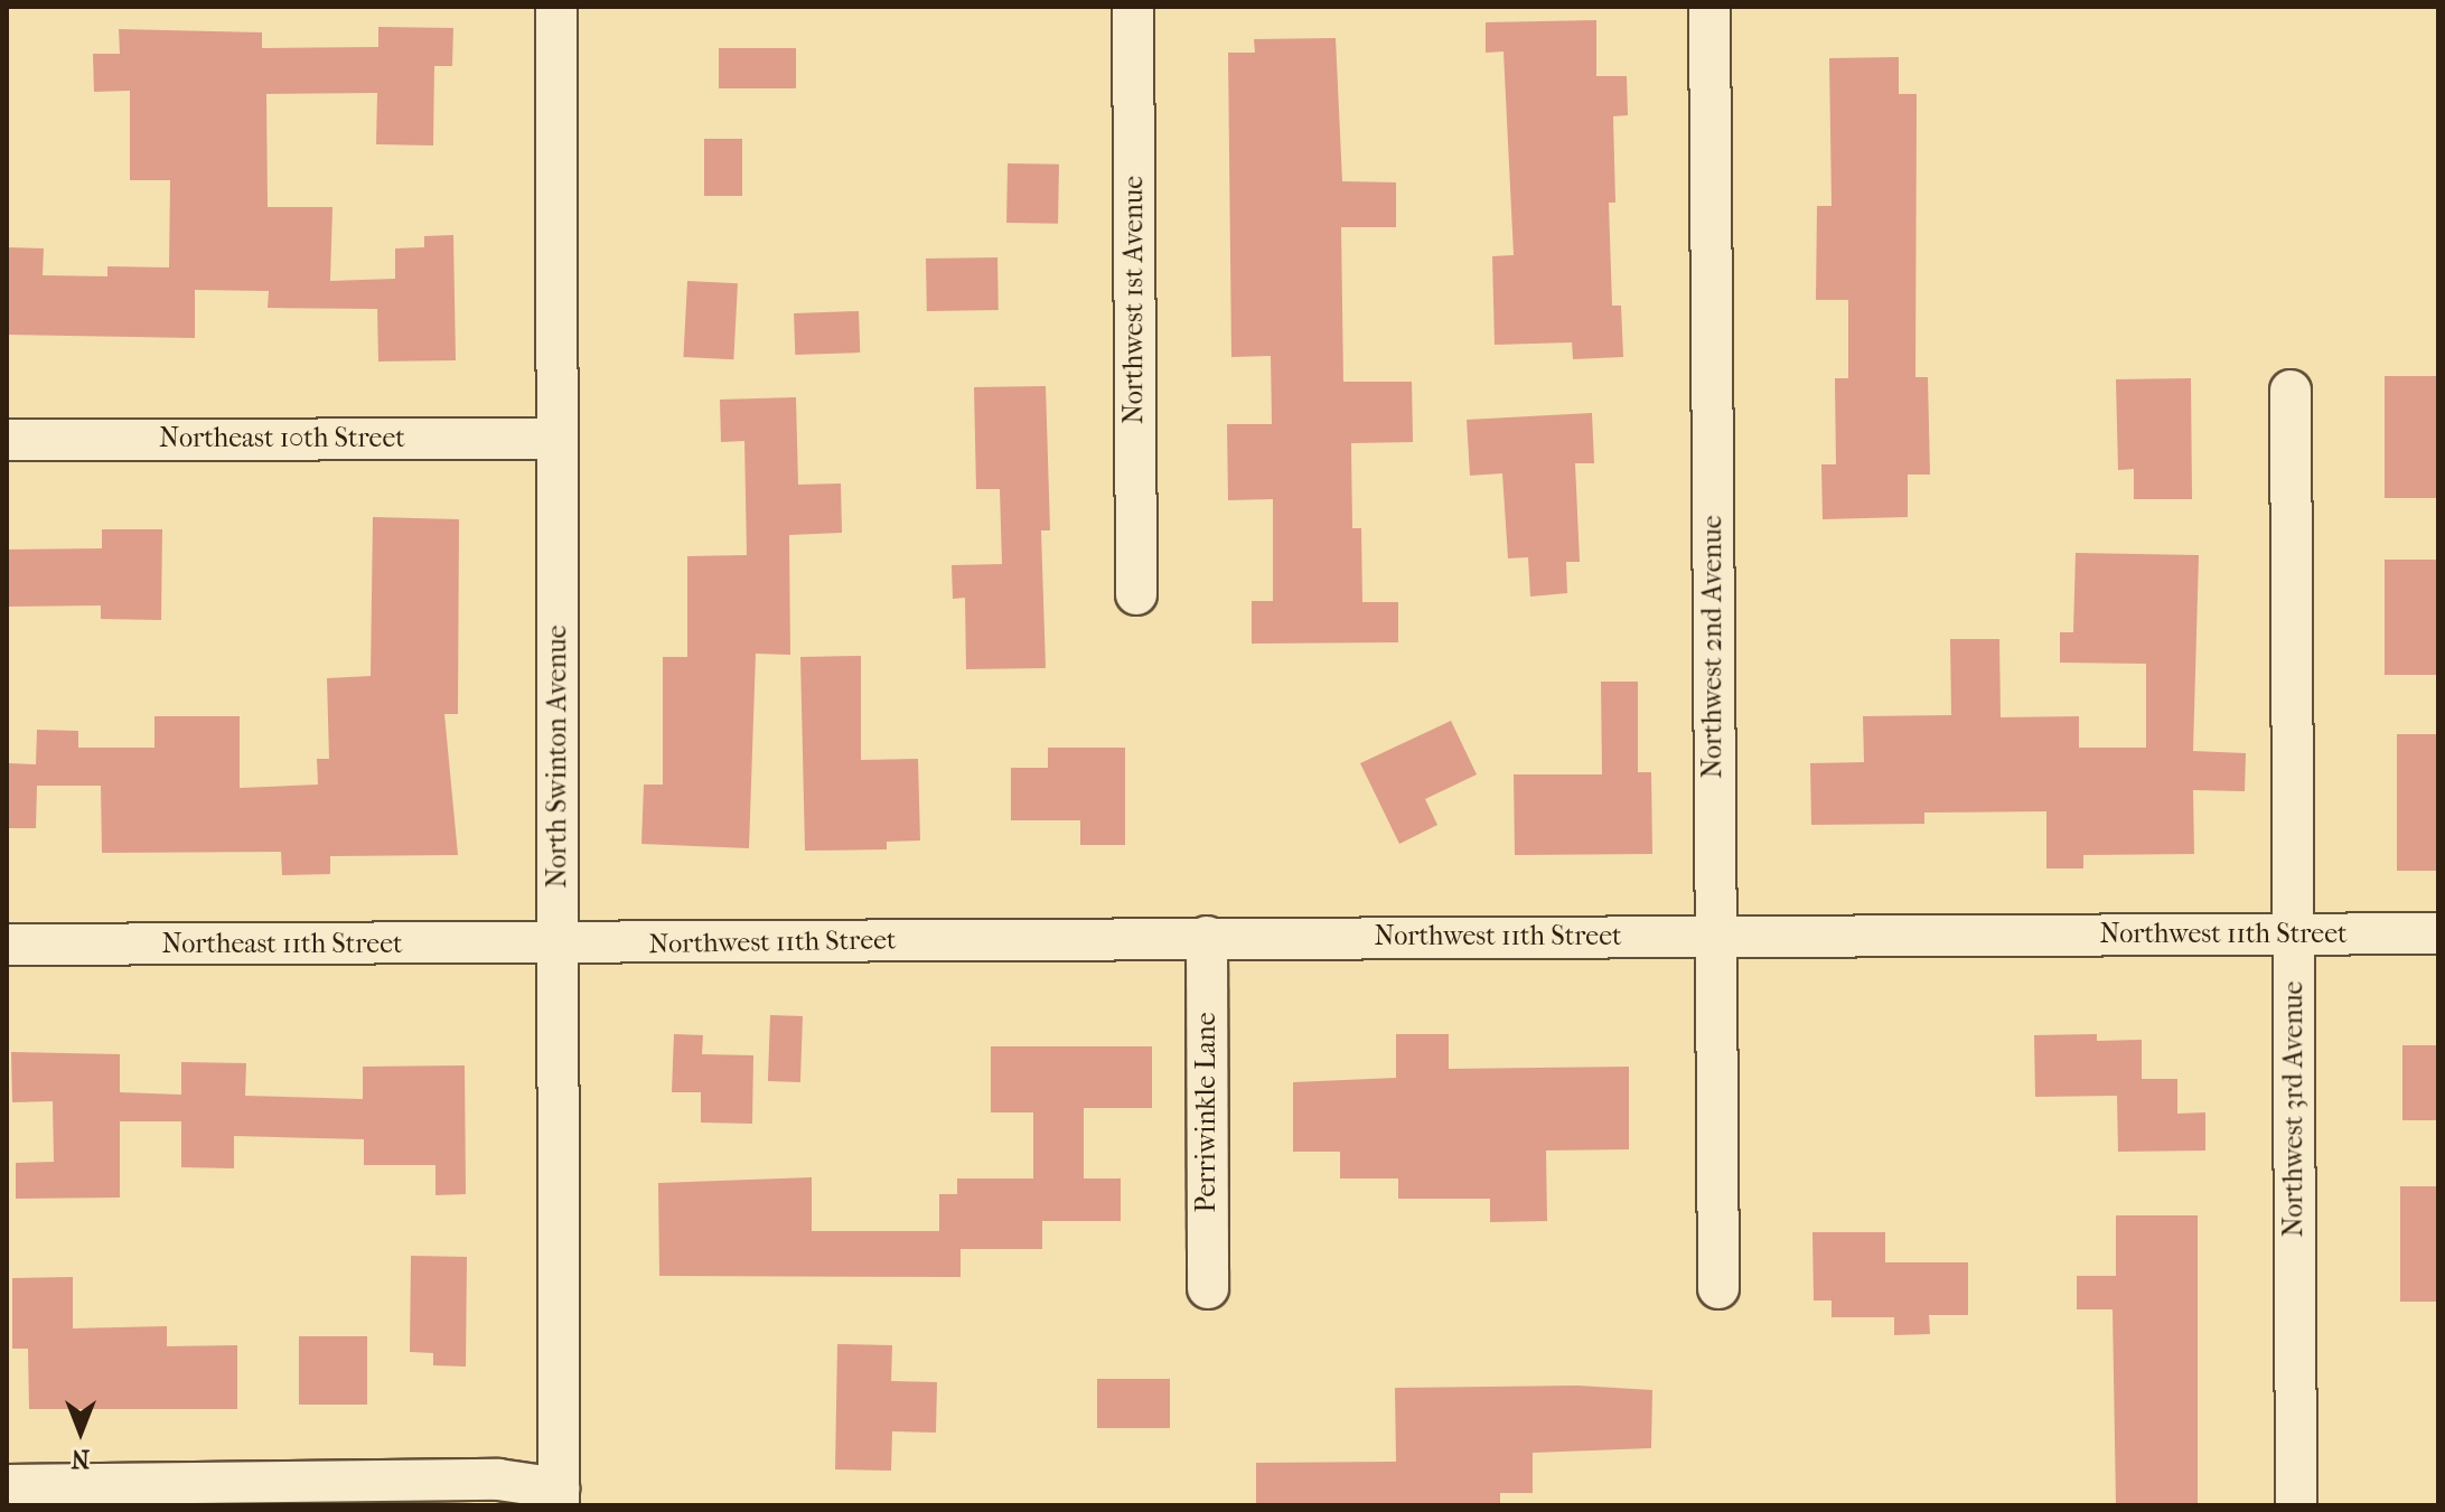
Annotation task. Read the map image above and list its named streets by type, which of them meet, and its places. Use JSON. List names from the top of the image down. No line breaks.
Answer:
{"streets":{"street":["Northwest 1st Avenue","Northeast 10th Street","Northwest 2nd Avenue","North Swinton Avenue","Northwest 11th Street","Northeast 11th Street","Northwest 3rd Avenue","Perriwinkle Lane"]},"crossings":[["Northeast 10th Street","North Swinton Avenue"],["Northwest 2nd Avenue","Northwest 11th Street"],["North Swinton Avenue","Northwest 11th Street"],["North Swinton Avenue","Northeast 11th Street"],["Northwest 11th Street","Northeast 11th Street"],["Northwest 11th Street","Northwest 3rd Avenue"],["Northwest 11th Street","Perriwinkle Lane"]],"north":"bottom"}
